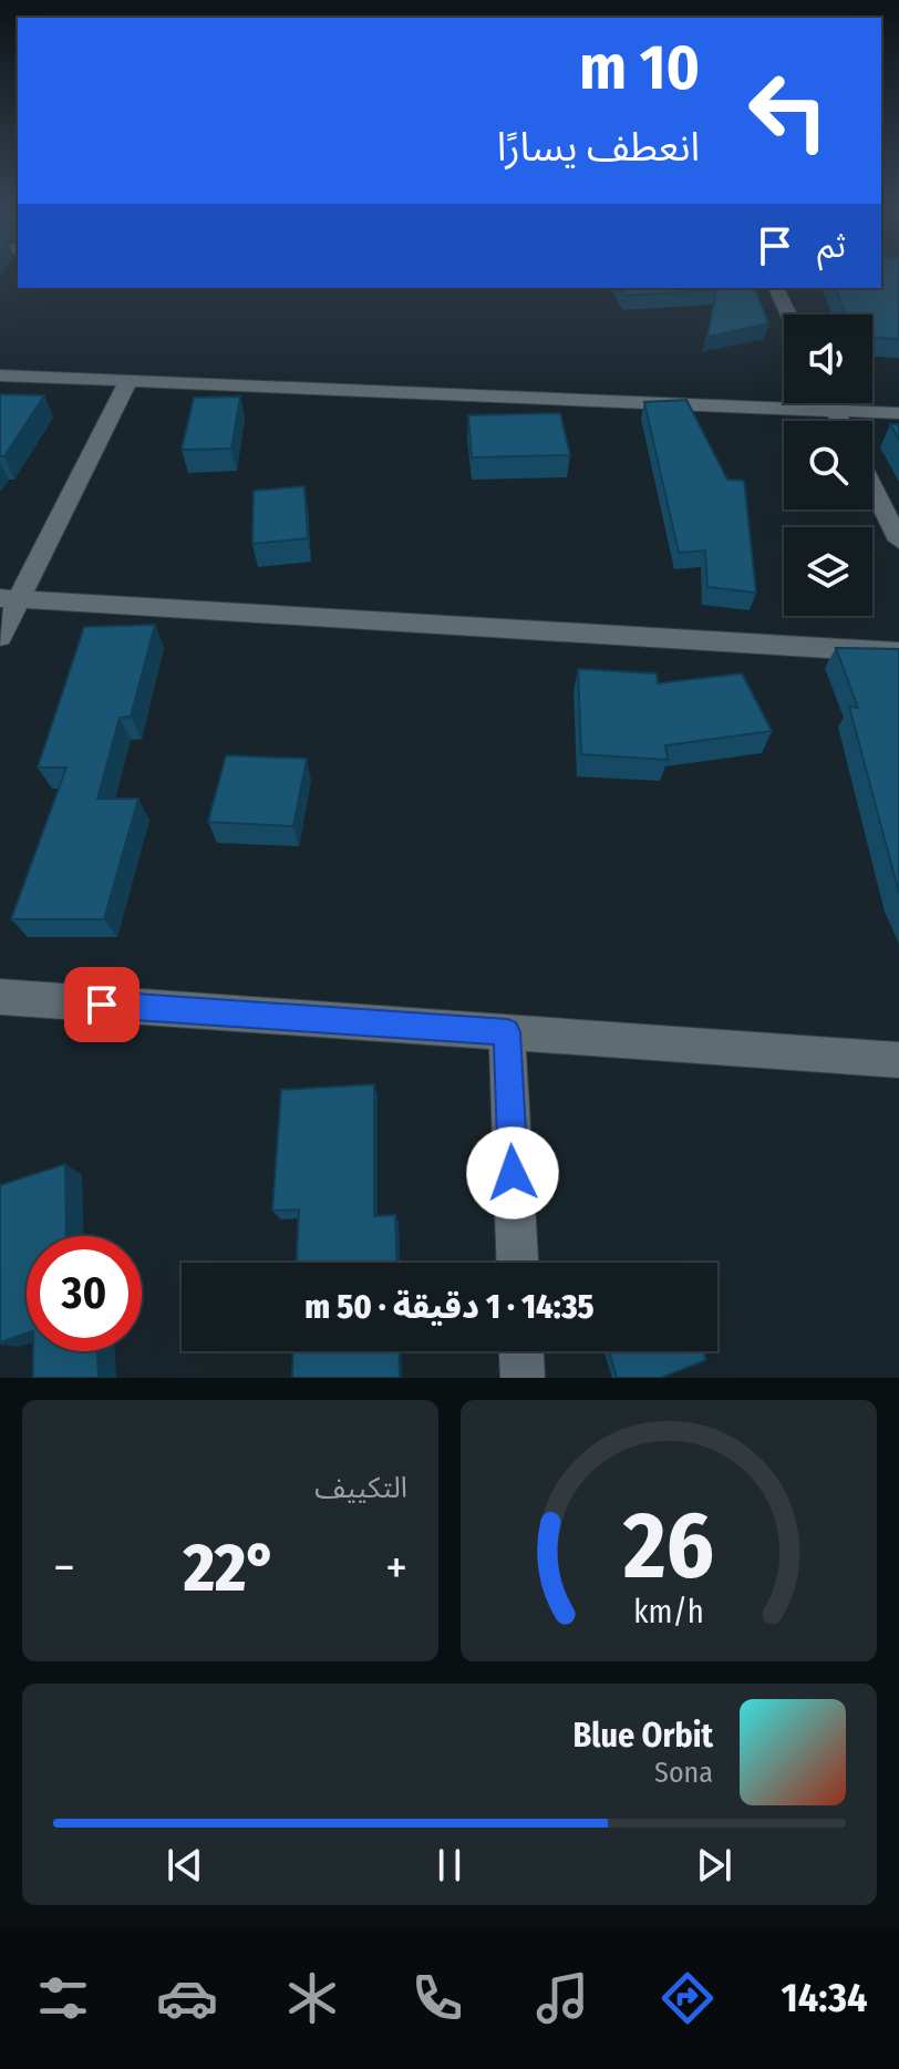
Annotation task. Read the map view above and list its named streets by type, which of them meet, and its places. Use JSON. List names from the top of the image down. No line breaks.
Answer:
{"page":{"turn":["10 m","انعطف يسارًا"],"then":"ثم","limit":"30","trip":"14:35 · 1 دقيقة · 50 m","tile":"التكييف","heat":["−","22°","+"],"song":["Blue Orbit","Sona"],"tabs":"14:34","gauge":["26","km/h"]}}
